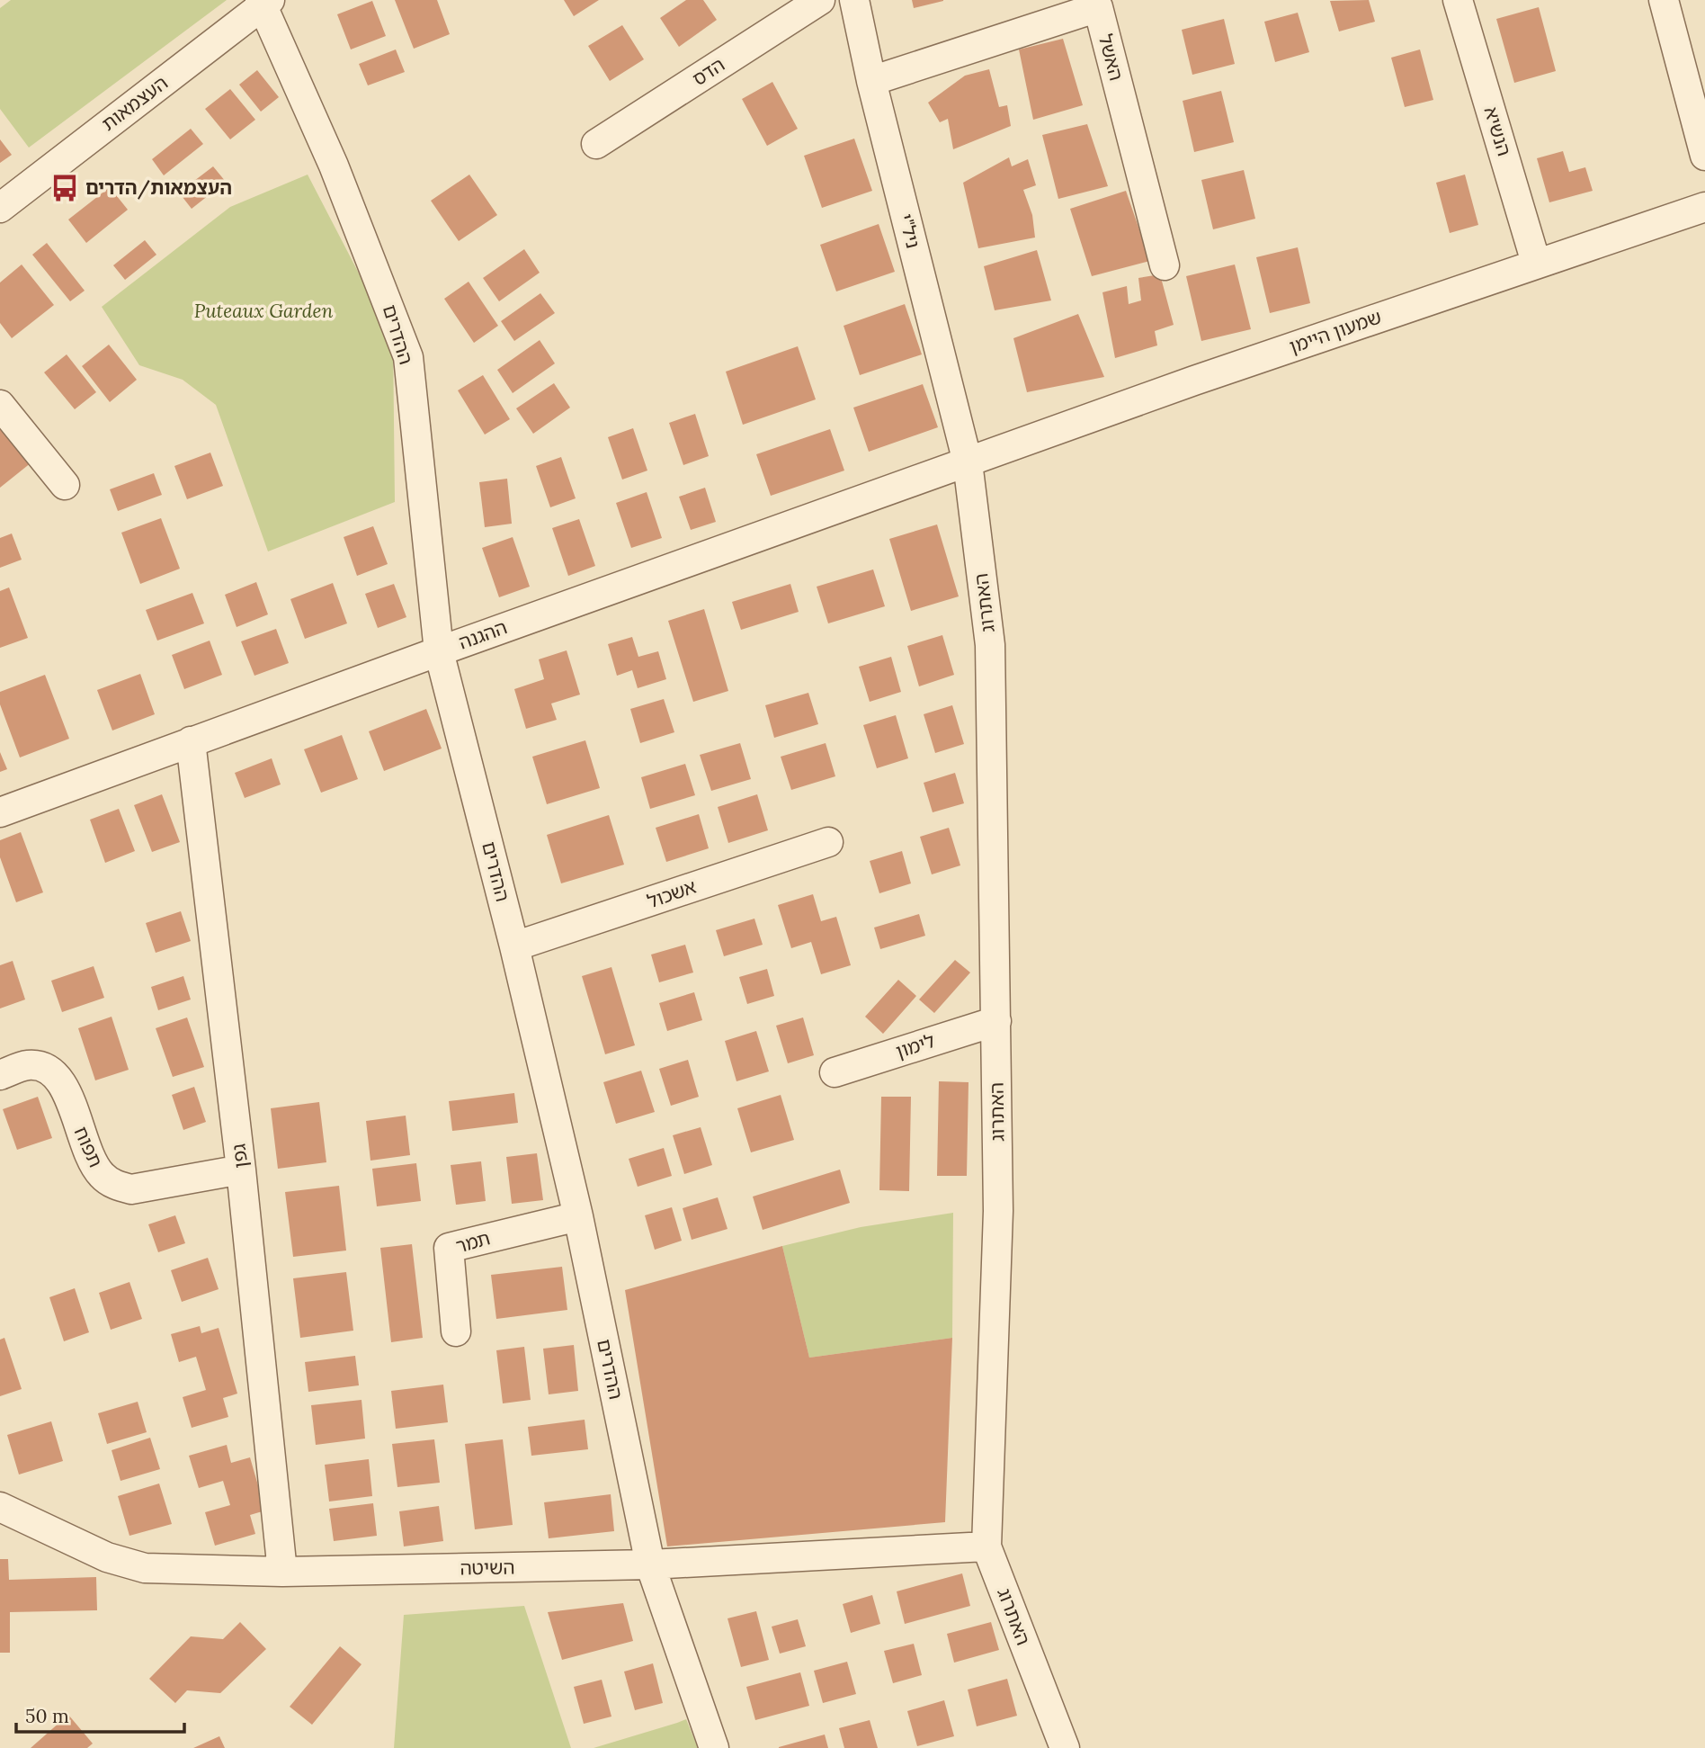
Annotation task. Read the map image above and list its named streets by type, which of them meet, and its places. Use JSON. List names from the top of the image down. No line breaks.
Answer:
{"streets":{"street":["האשל","הדס","העצמאות","הנשיא","ניל\"י","שמעון היימן","ההדרים","האתרוג","ההגנה","אשכול","לימון","תפוח","גפן","תמר","השיטה"]},"crossings":[["האשל","ניל\"י"],["העצמאות","ההדרים"],["הנשיא","שמעון היימן"],["ניל\"י","שמעון היימן"],["ניל\"י","האתרוג"],["ניל\"י","ההגנה"],["שמעון היימן","האתרוג"],["שמעון היימן","ההגנה"],["ההדרים","ההגנה"],["ההדרים","אשכול"],["ההדרים","תמר"],["ההדרים","השיטה"],["האתרוג","ההגנה"],["האתרוג","לימון"],["האתרוג","השיטה"],["ההגנה","גפן"],["תפוח","גפן"],["גפן","השיטה"]],"parks":["Puteaux Garden"],"places":{"bus stop":["העצמאות/הדרים"]},"scale_bar":"50 m"}
